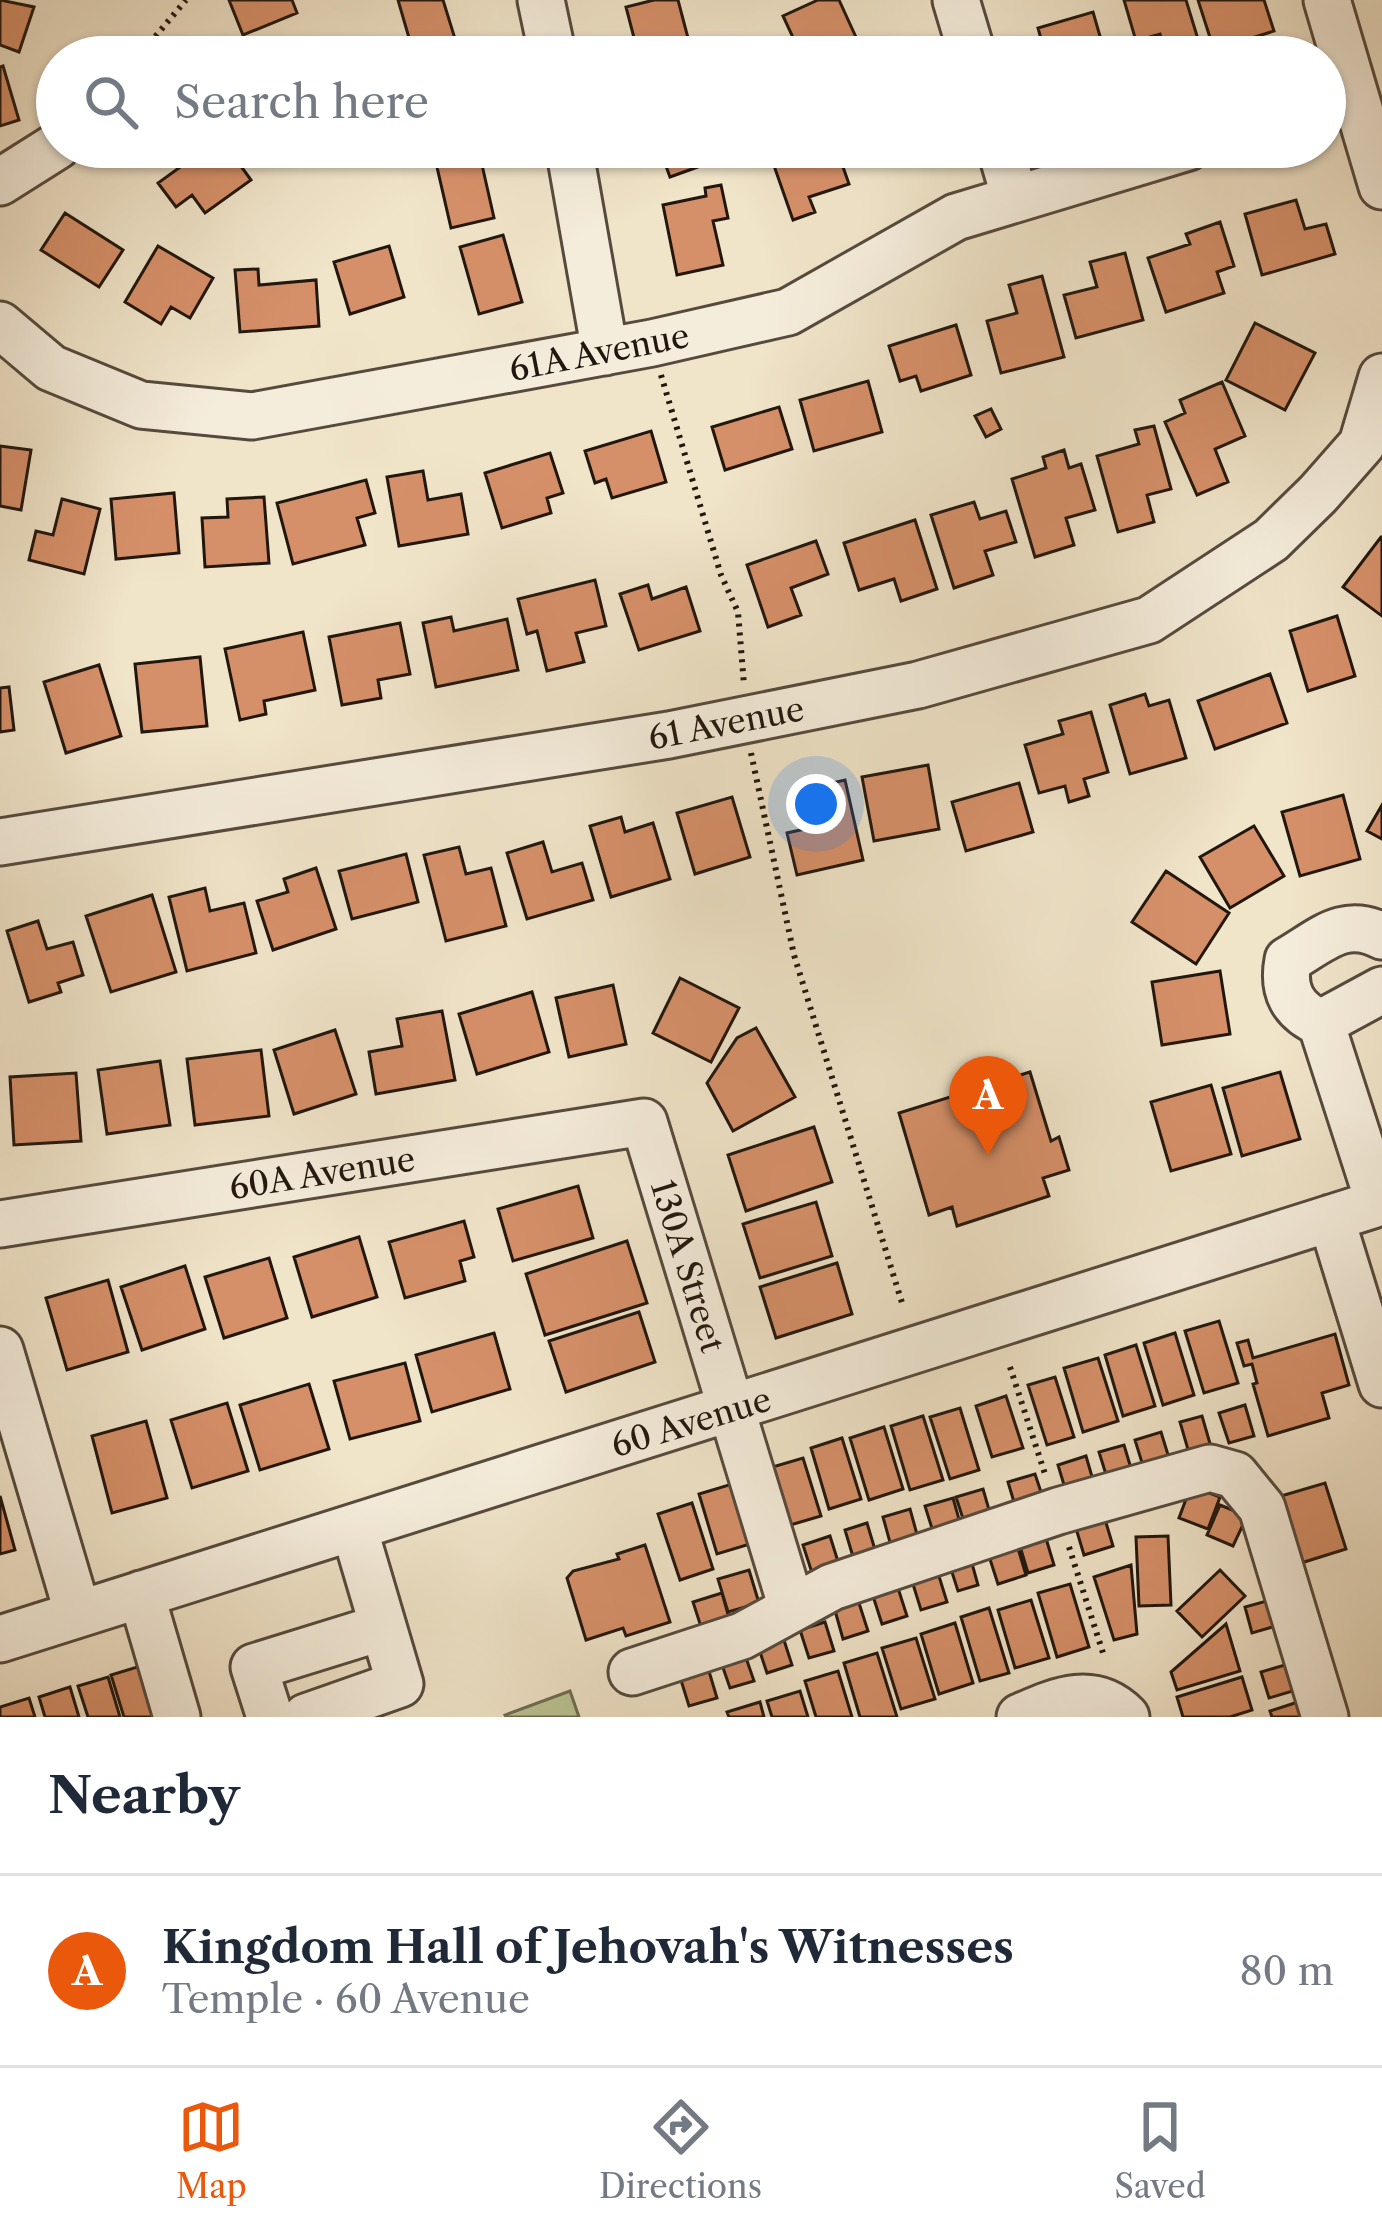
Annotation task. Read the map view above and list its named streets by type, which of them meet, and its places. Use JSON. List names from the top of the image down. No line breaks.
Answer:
{"streets":{"street":["61A Avenue","61 Avenue","60A Avenue","130A Street","60 Avenue"]},"crossings":[["60A Avenue","130A Street"],["130A Street","60 Avenue"]],"page":{"search":"Search here","pins":"A","heading":"Nearby","list":[{"mark":"A","name":"Kingdom Hall of Jehovah's Witnesses","note":"Temple · 60 Avenue","value":"80 m"}],"nav":["Map","Directions","Saved"]}}
